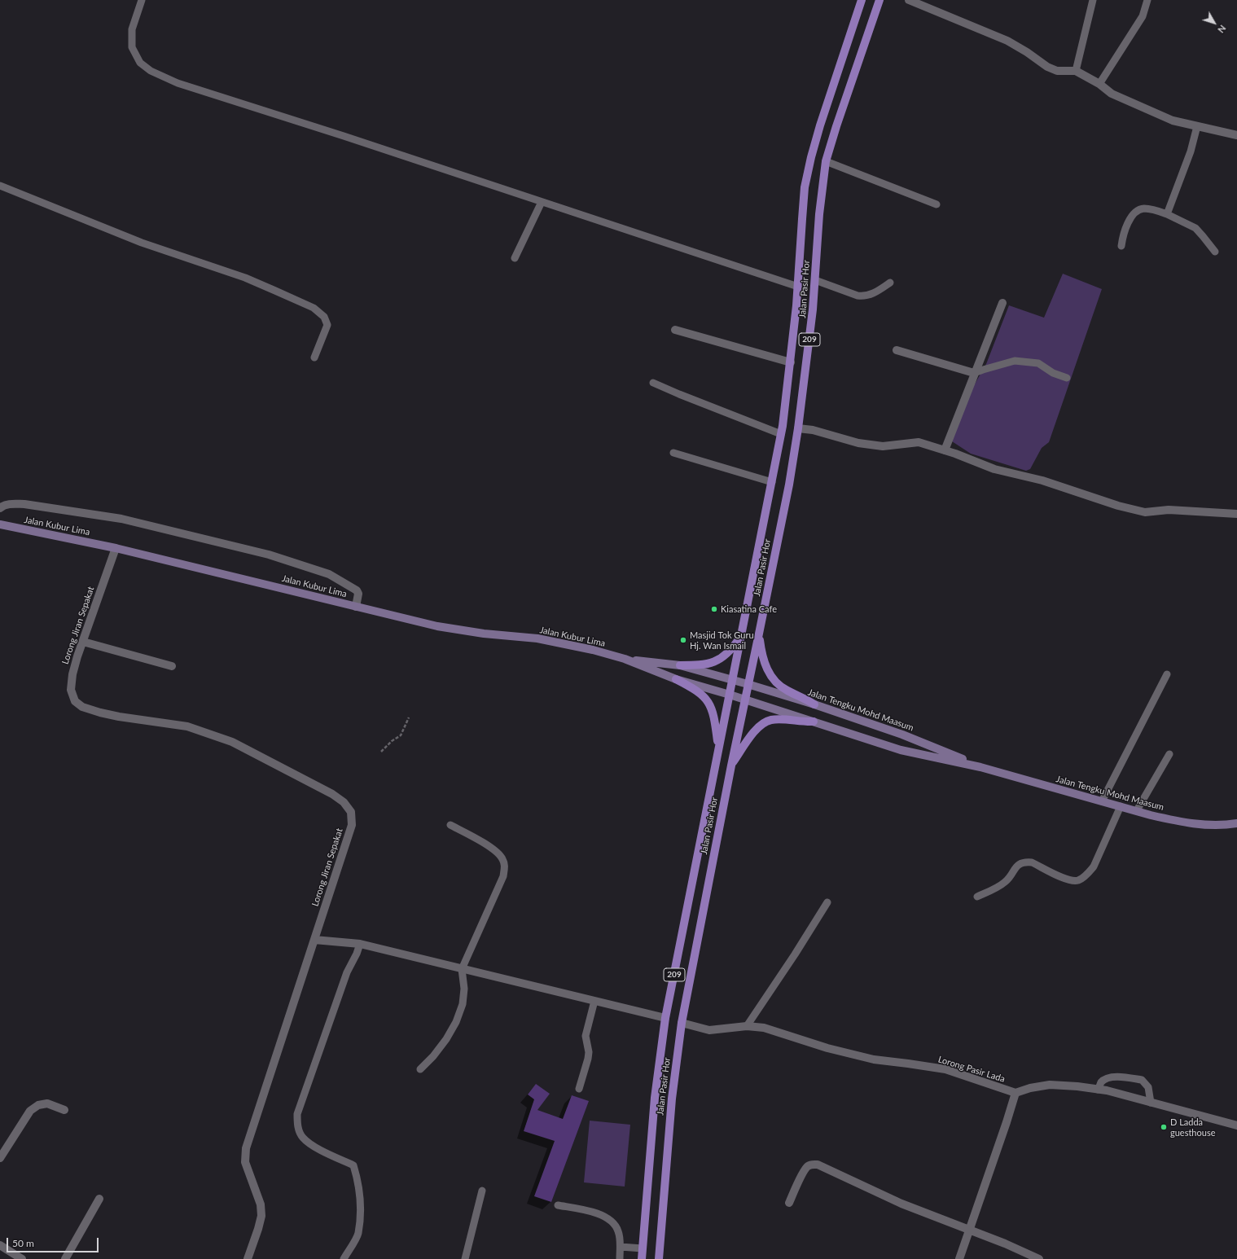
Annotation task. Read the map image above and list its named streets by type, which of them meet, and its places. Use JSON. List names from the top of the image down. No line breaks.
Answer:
{"streets":{"main road":["Jalan Pasir Hor","209","Jalan Kubur Lima","Jalan Tengku Mohd Maasum"],"street":["Lorong Jiran Sepakat","Lorong Pasir Lada"]},"crossings":[["Jalan Pasir Hor","Jalan Kubur Lima"],["Jalan Pasir Hor","Jalan Tengku Mohd Maasum"],["Jalan Pasir Hor","Lorong Pasir Lada"],["Jalan Kubur Lima","Lorong Jiran Sepakat"],["Jalan Kubur Lima","Jalan Tengku Mohd Maasum"]],"places":["Kiasatina Cafe","Masjid Tok Guru Hj. Wan Ismail","D Ladda guesthouse"],"scale_bar":"50 m","north":"bottom right"}
